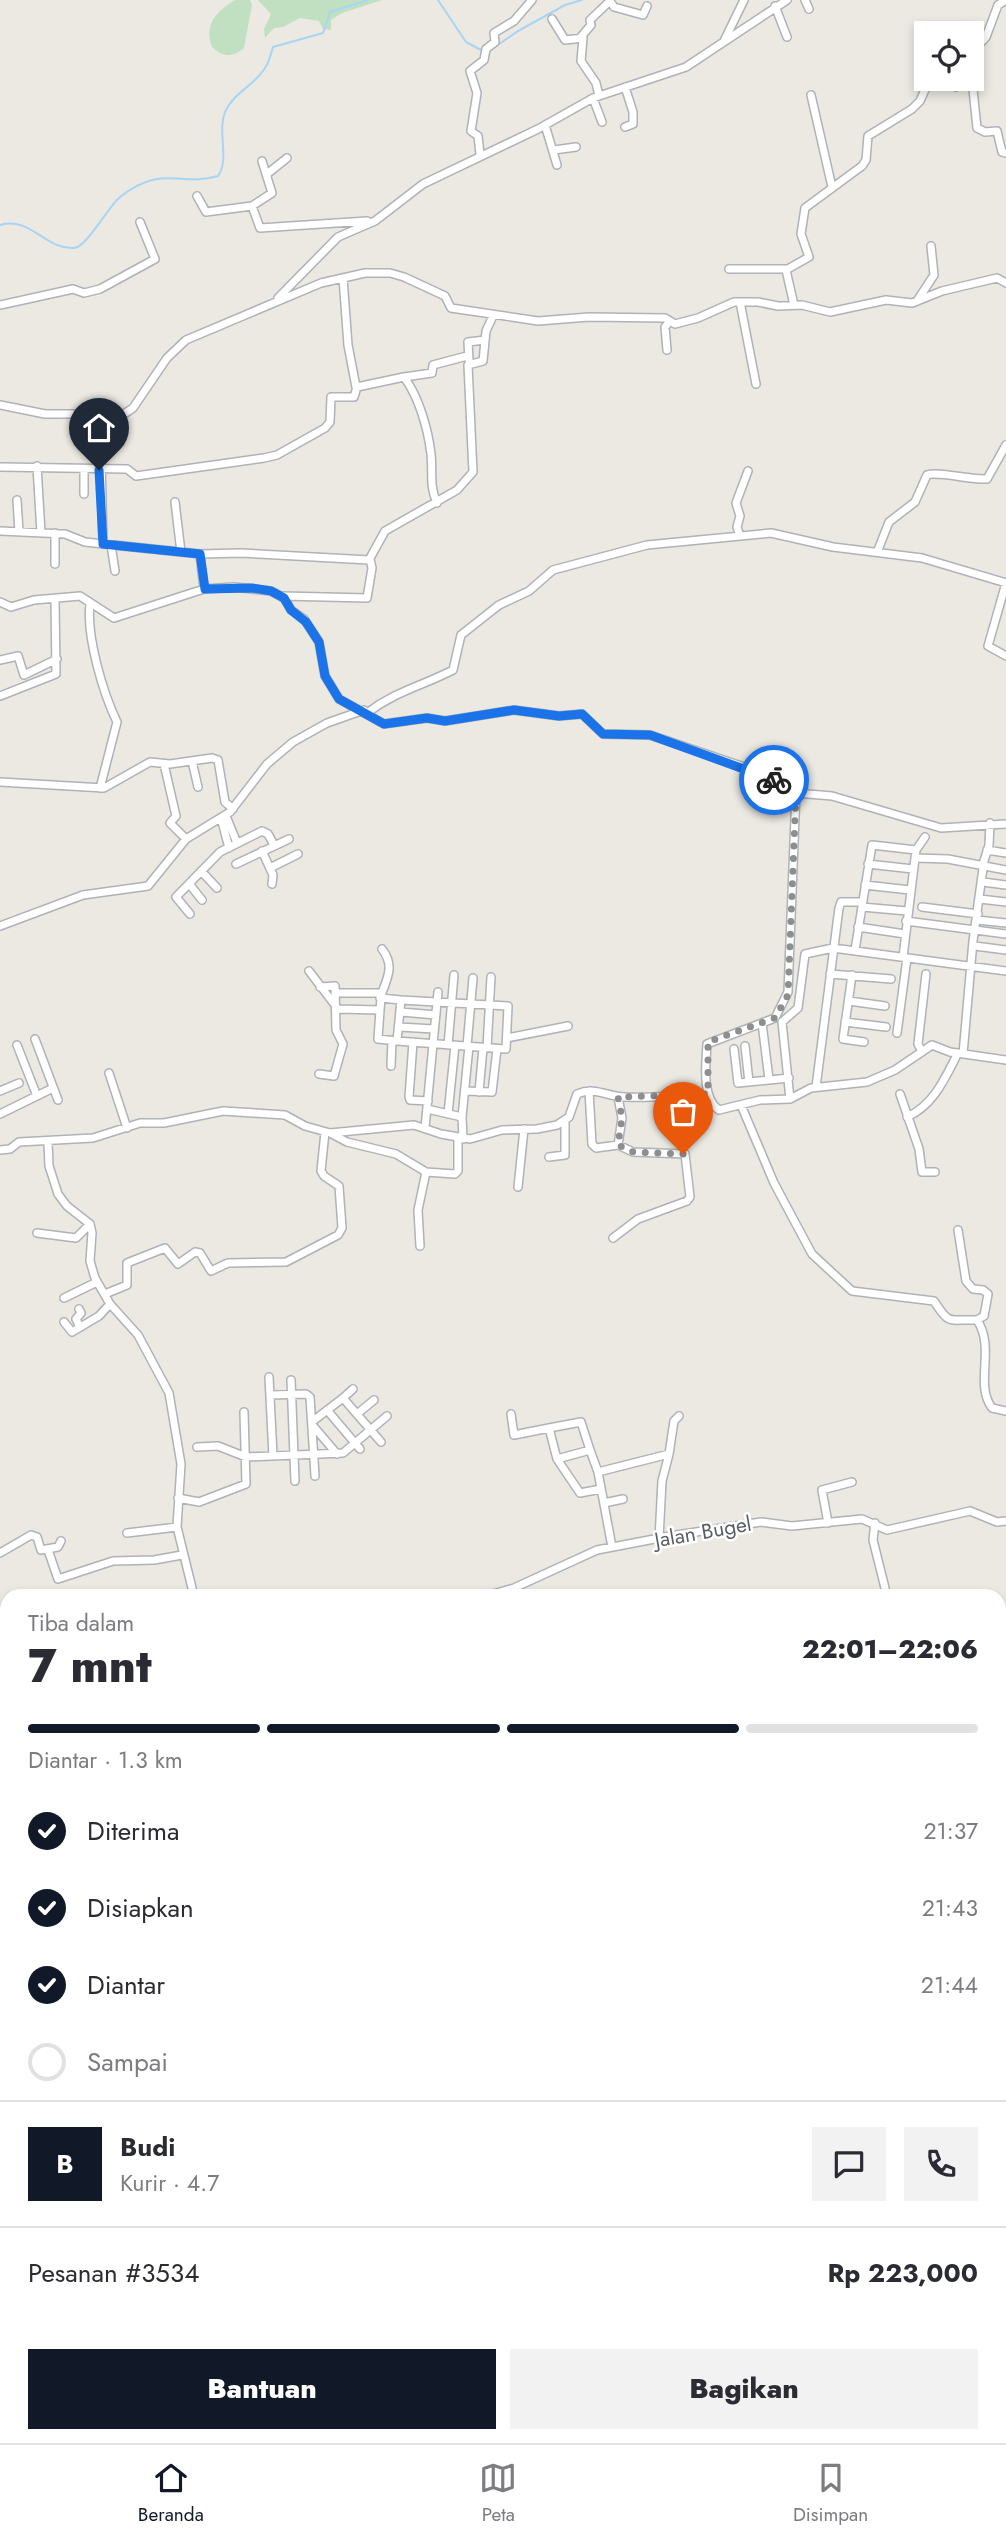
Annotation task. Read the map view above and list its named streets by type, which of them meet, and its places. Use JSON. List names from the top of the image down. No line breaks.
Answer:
{"streets":{"street":["Jalan Bugel"]},"page":{"heading":["7 mnt","Tiba dalam","22:01–22:06"],"panel":["Budi","Kurir · 4.7","Pesanan #3534","Rp 223,000"],"bar":"Diantar · 1.3 km","list":[["Diterima","21:37"],["Disiapkan","21:43"],["Diantar","21:44"],"Sampai"],"round":"B","buttons":["Bantuan","Bagikan"],"tabs":["Beranda","Peta","Disimpan"]}}
